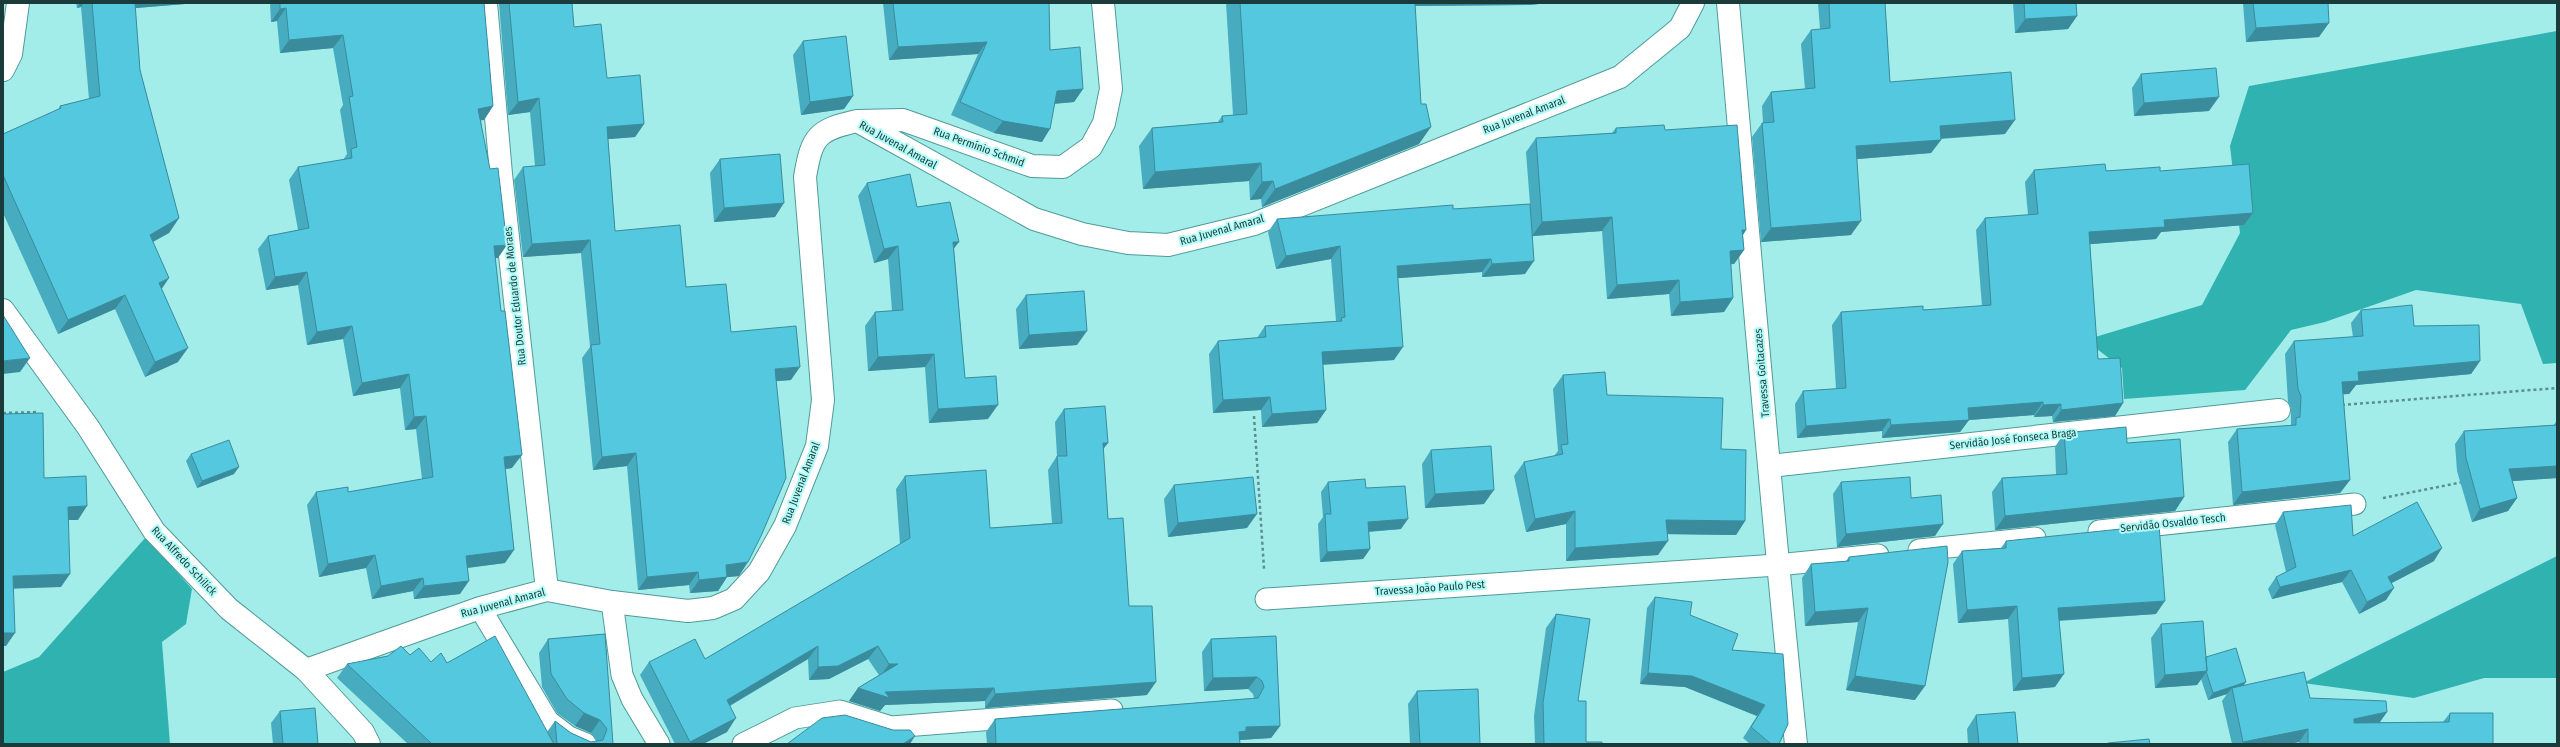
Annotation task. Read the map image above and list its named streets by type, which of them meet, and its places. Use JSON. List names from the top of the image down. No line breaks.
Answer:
{"streets":{"street":["Rua Juvenal Amaral","Rua Permínio Schmid","Rua Doutor Eduardo de Moraes","Travessa Goitacazes","Servidão José Fonseca Braga","Rua Alfredo Schilick"],"lane":["Servidão Osvaldo Tesch","Travessa João Paulo Pest"]},"crossings":[["Rua Juvenal Amaral","Rua Permínio Schmid"],["Rua Juvenal Amaral","Rua Doutor Eduardo de Moraes"],["Rua Juvenal Amaral","Rua Alfredo Schilick"],["Travessa Goitacazes","Servidão José Fonseca Braga"],["Travessa Goitacazes","Travessa João Paulo Pest"]]}
